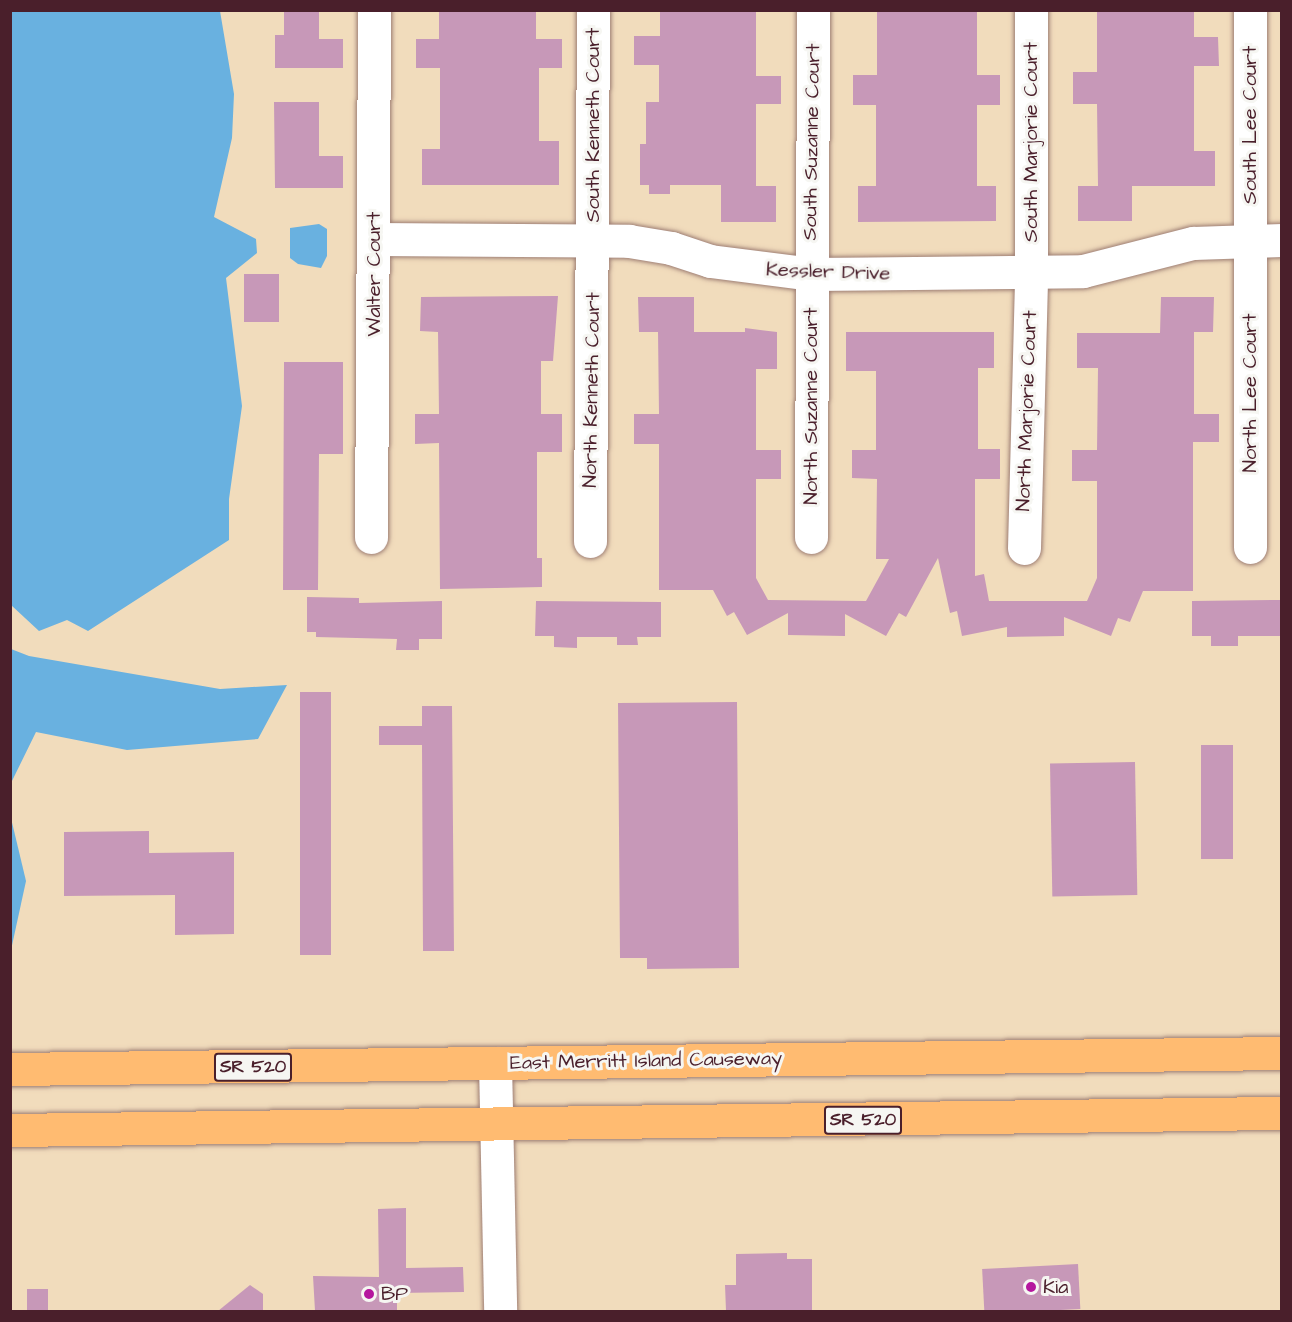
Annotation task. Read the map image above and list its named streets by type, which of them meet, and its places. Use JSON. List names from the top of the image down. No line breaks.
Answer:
{"streets":{"main road":["East Merritt Island Causeway","SR 520"],"street":["South Kenneth Court","South Lee Court","South Suzanne Court","South Marjorie Court","Kessler Drive","Walter Court","North Kenneth Court","North Lee Court","North Suzanne Court","North Marjorie Court"]},"crossings":[["South Kenneth Court","Kessler Drive"],["South Kenneth Court","North Kenneth Court"],["South Lee Court","Kessler Drive"],["South Lee Court","North Lee Court"],["South Suzanne Court","Kessler Drive"],["South Suzanne Court","North Suzanne Court"],["South Marjorie Court","Kessler Drive"],["South Marjorie Court","North Marjorie Court"],["Kessler Drive","Walter Court"],["Kessler Drive","North Kenneth Court"],["Kessler Drive","North Lee Court"],["Kessler Drive","North Suzanne Court"],["Kessler Drive","North Marjorie Court"]],"places":["Kia","BP"]}
